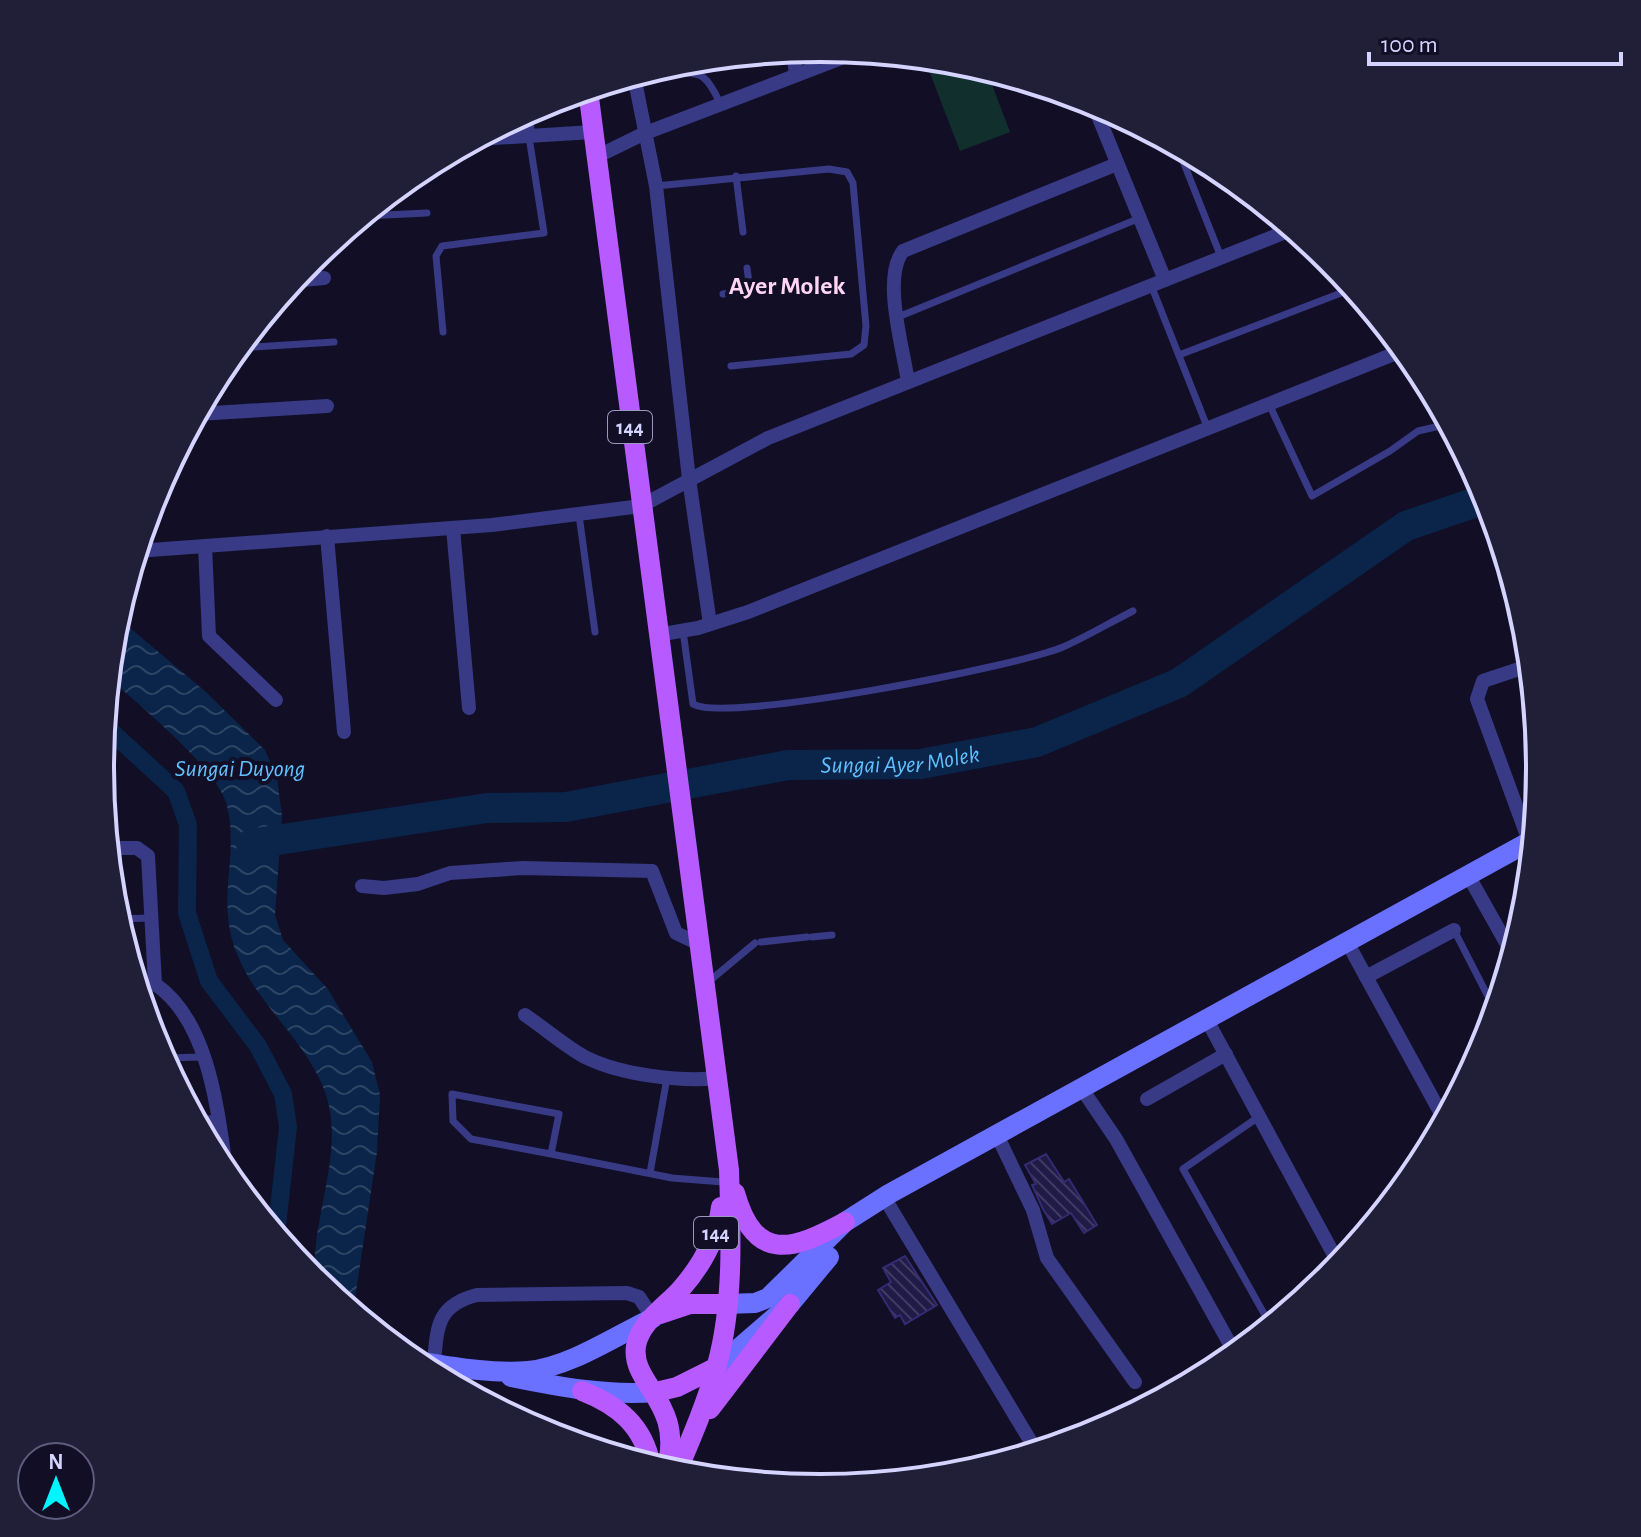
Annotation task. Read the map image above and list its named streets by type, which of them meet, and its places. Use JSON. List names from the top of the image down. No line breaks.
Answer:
{"streets":{"main road":["144"]},"districts":["Ayer Molek"],"water":["Sungai Ayer Molek","Sungai Duyong"],"scale_bar":"100 m","north":"top"}
